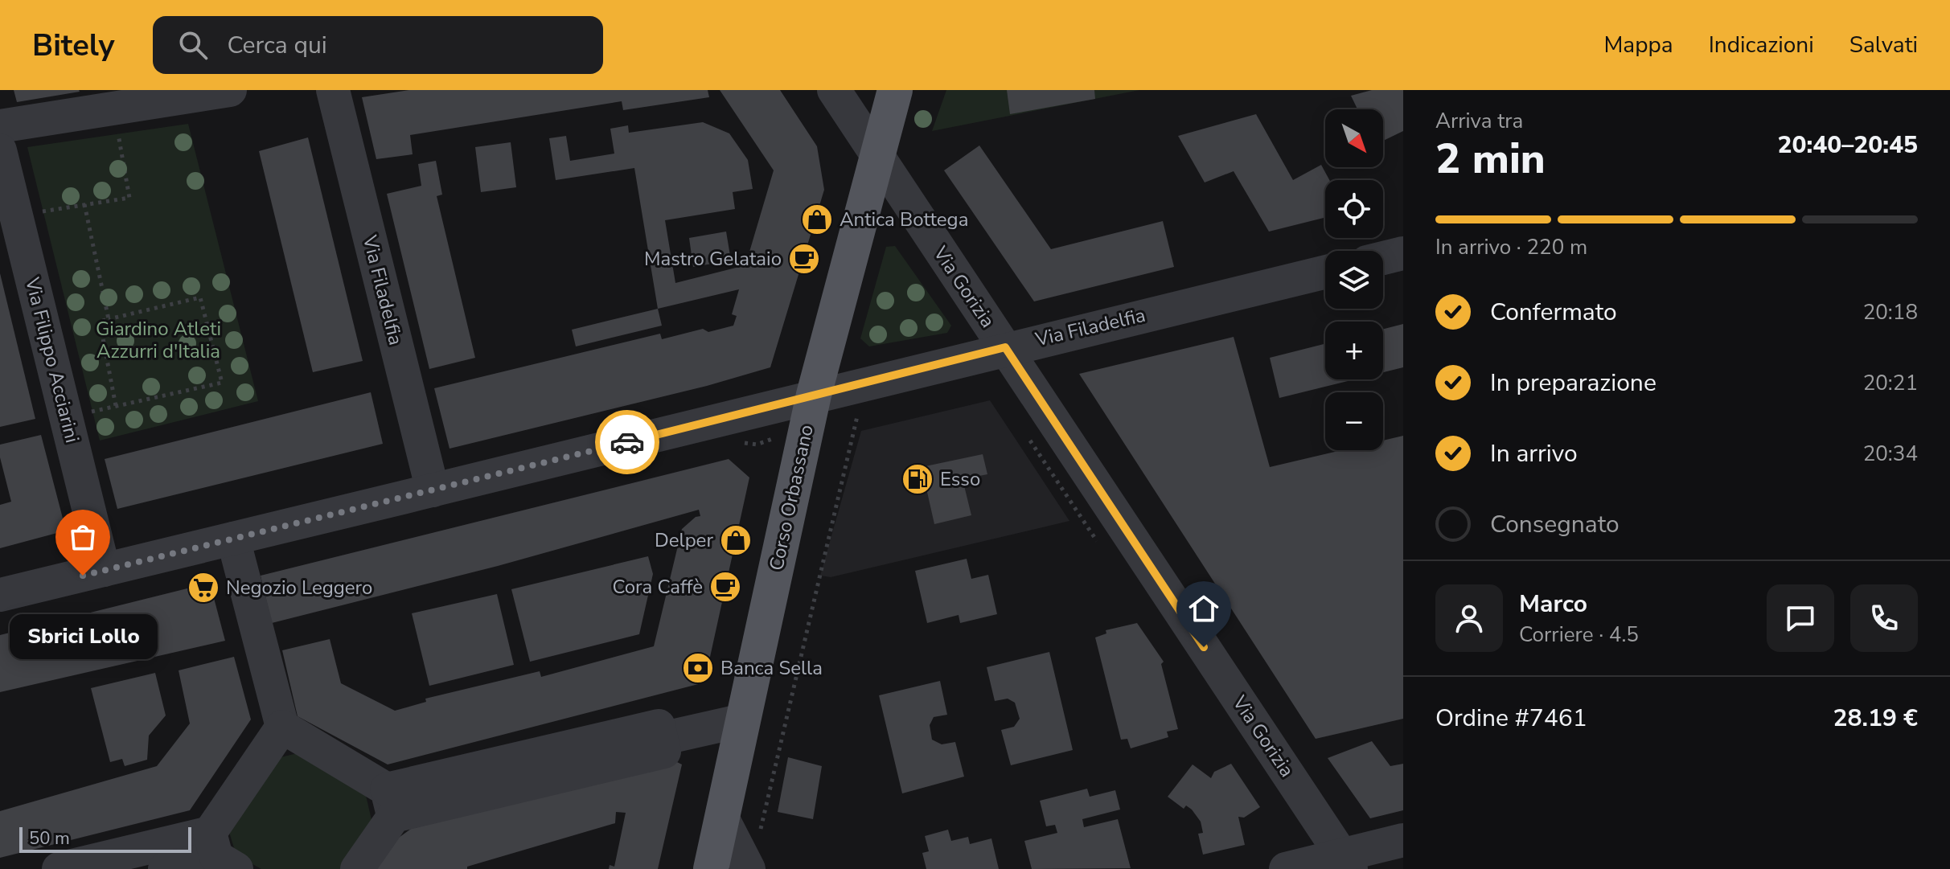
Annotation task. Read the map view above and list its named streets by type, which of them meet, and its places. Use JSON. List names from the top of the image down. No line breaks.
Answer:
{"streets":{"main road":["Corso Orbassano"],"street":["Via Gorizia","Via Filadelfia","Via Filippo Acciarini"]},"crossings":[["Via Gorizia","Via Filadelfia"],["Via Gorizia","Corso Orbassano"],["Via Filadelfia","Via Filippo Acciarini"],["Via Filadelfia","Corso Orbassano"]],"parks":["Giardino Atleti Azzurri d'Italia"],"places":{"shop":["Antica Bottega","Delper"],"cafe":["Mastro Gelataio","Cora Caffè"],"fuel station":["Esso"],"other":["Sbrici Lollo"],"supermarket":["Negozio Leggero"],"bank":["Banca Sella"]},"scale_bar":"50 m","north":"bottom right","page":{"header":"Bitely","search":"Cerca qui","nav":["Mappa","Indicazioni","Salvati"],"heading":["2 min","Arriva tra","20:40–20:45"],"panel":["Marco","Corriere · 4.5","Ordine #7461","28.19 €"],"map_buttons":["+","−"],"bar":"In arrivo · 220 m","list":[["Confermato","20:18"],["In preparazione","20:21"],["In arrivo","20:34"],"Consegnato"],"bubble":"Sbrici Lollo","scale":"50 m"}}
